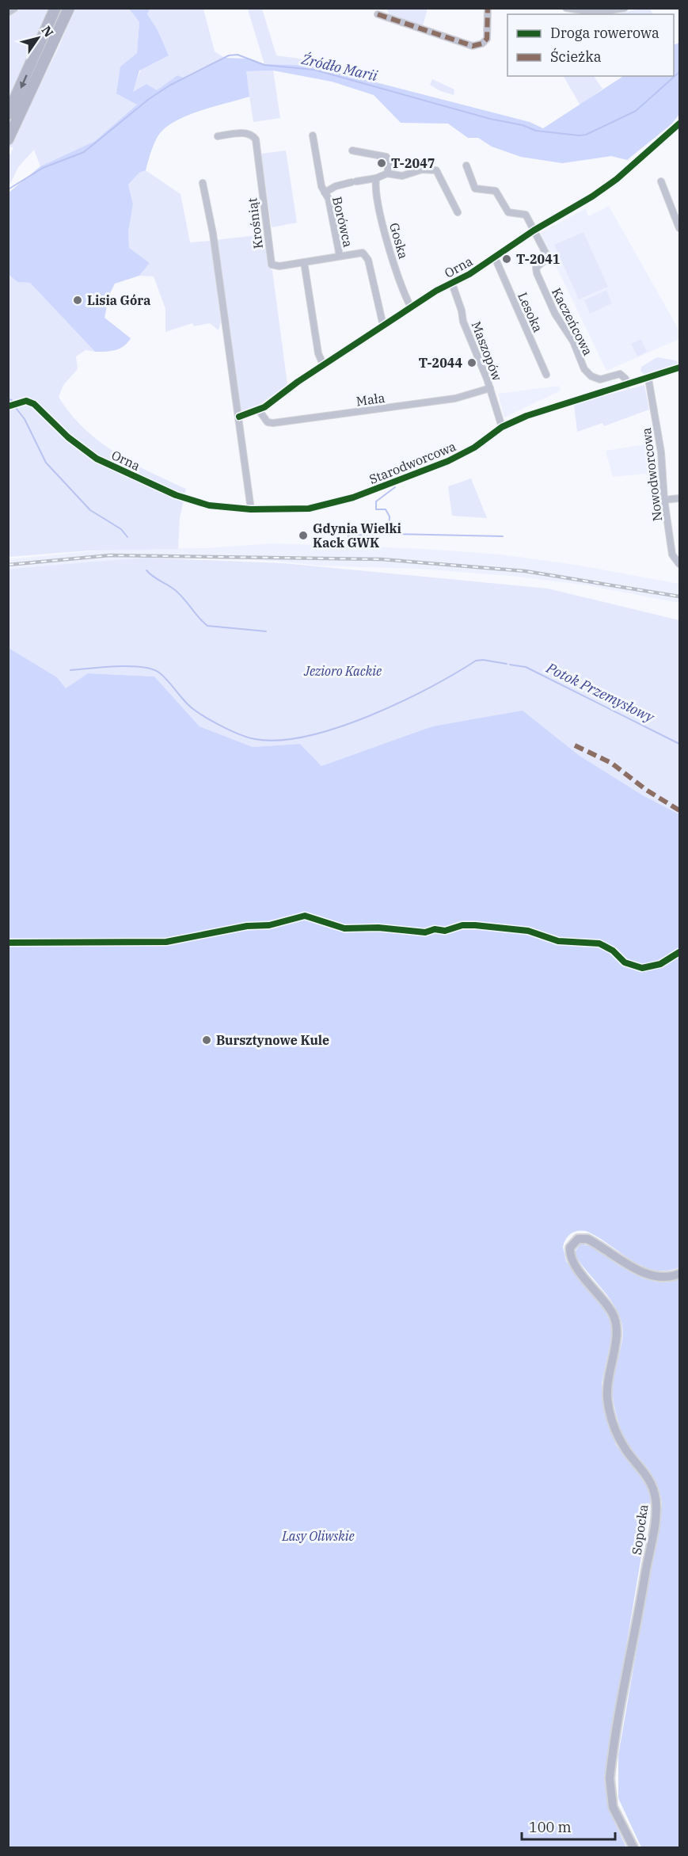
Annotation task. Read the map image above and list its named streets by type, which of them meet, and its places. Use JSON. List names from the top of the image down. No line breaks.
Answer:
{"streets":{"main road":["Sopocka"],"street":["Borówca","Krośniąt","Goska","Orna","Lesoka","Kaczeńcowa","Maszopów","Mała","Starodworcowa","Nowodworcowa"]},"crossings":[["Borówca","Krośniąt"],["Borówca","Goska"],["Borówca","Orna"],["Goska","Orna"],["Orna","Lesoka"],["Orna","Kaczeńcowa"],["Orna","Maszopów"],["Orna","Mała"],["Orna","Starodworcowa"],["Kaczeńcowa","Starodworcowa"],["Maszopów","Mała"],["Maszopów","Starodworcowa"],["Starodworcowa","Nowodworcowa"]],"water":["Źródło Marii","Potok Przemysłowy"],"parks":["Jezioro Kackie","Lasy Oliwskie"],"places":["T-2047","T-2041","Lisia Góra","T-2044","Gdynia Wielki Kack GWK","Bursztynowe Kule"],"legend":["Droga rowerowa","Ścieżka"],"scale_bar":"100 m","north":"top right"}
